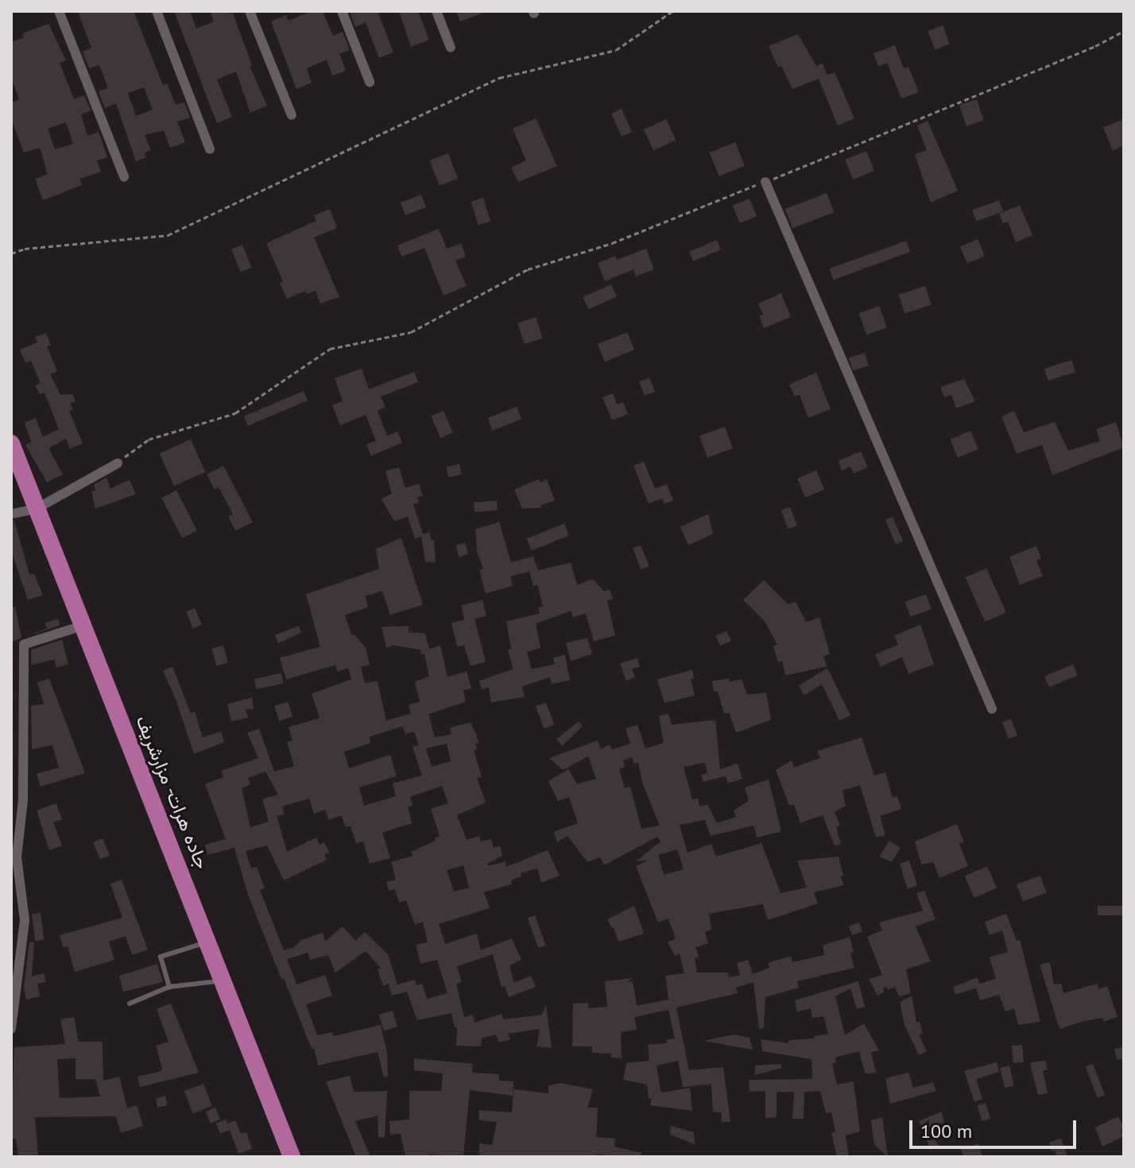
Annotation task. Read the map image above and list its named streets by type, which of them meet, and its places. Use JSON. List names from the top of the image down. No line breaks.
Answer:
{"streets":{"highway":["جاده هرات- مزارشریف"]},"scale_bar":"100 m"}
